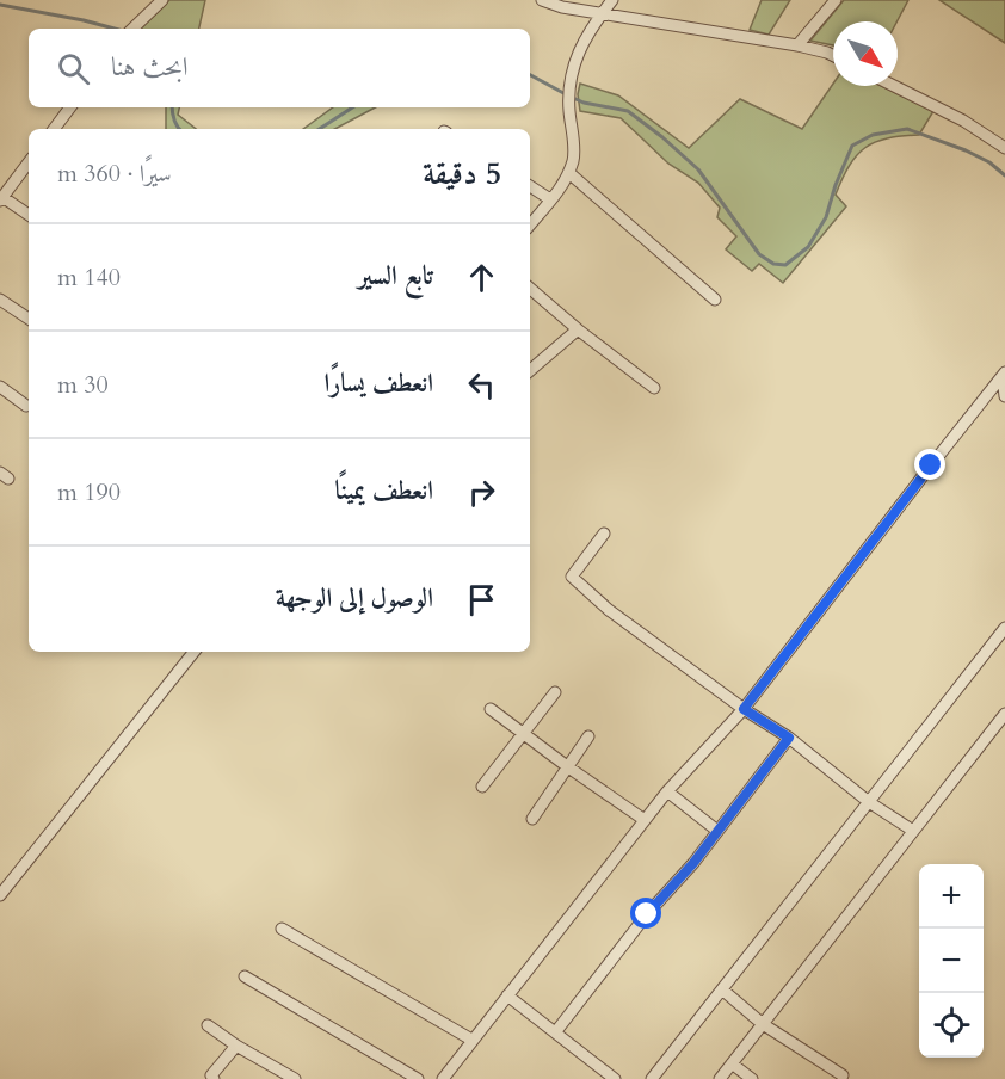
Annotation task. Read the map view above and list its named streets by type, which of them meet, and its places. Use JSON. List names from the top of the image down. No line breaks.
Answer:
{"north":"bottom right","page":{"search":"ابحث هنا","heading":["5 دقيقة","سيرًا · 360 m"],"list":[["تابع السير","140 m"],["انعطف يسارًا","30 m"],["انعطف يمينًا","190 m"],"الوصول إلى الوجهة"],"map_buttons":["+","−"]}}
